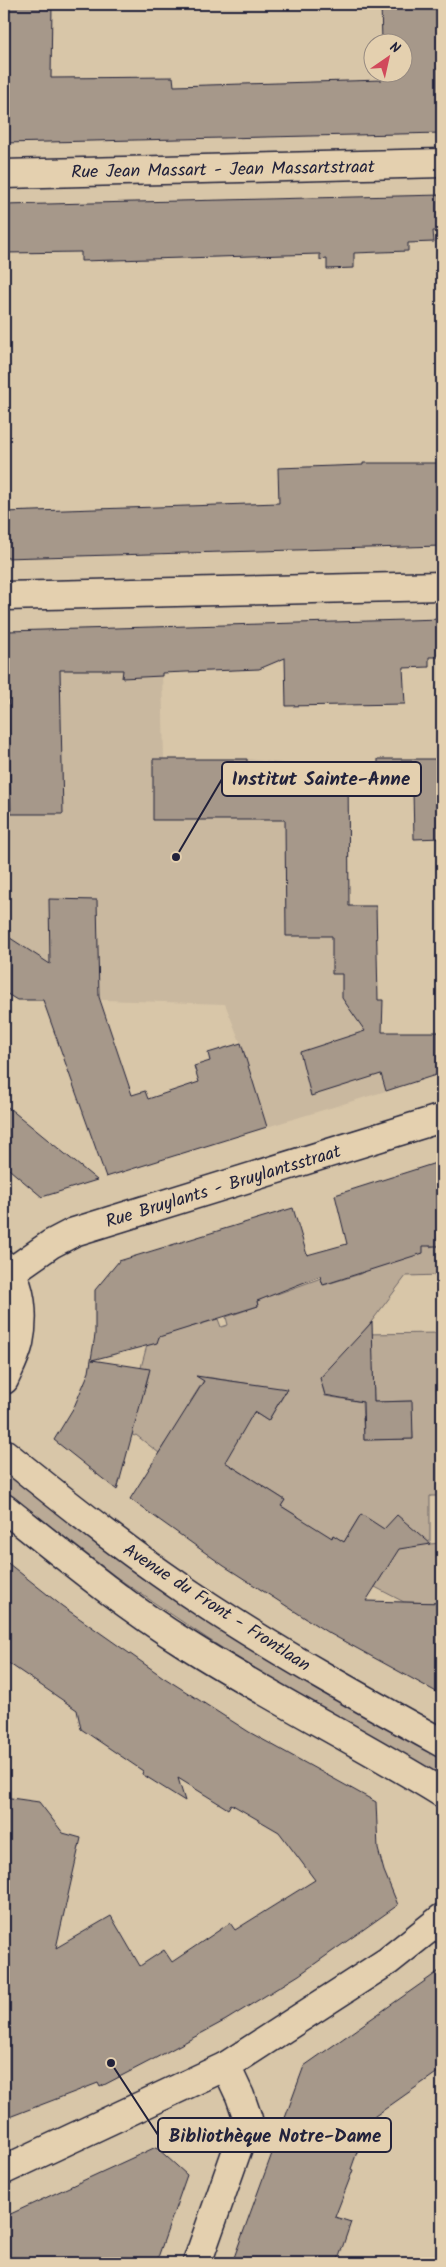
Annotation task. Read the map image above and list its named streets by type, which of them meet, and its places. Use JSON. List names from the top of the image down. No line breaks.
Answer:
{"streets":{"street":["Rue Jean Massart - Jean Massartstraat","Rue Bruylants - Bruylantsstraat","Avenue du Front - Frontlaan"]},"places":["Institut Sainte-Anne","Bibliothèque Notre-Dame"],"north":"top right"}
